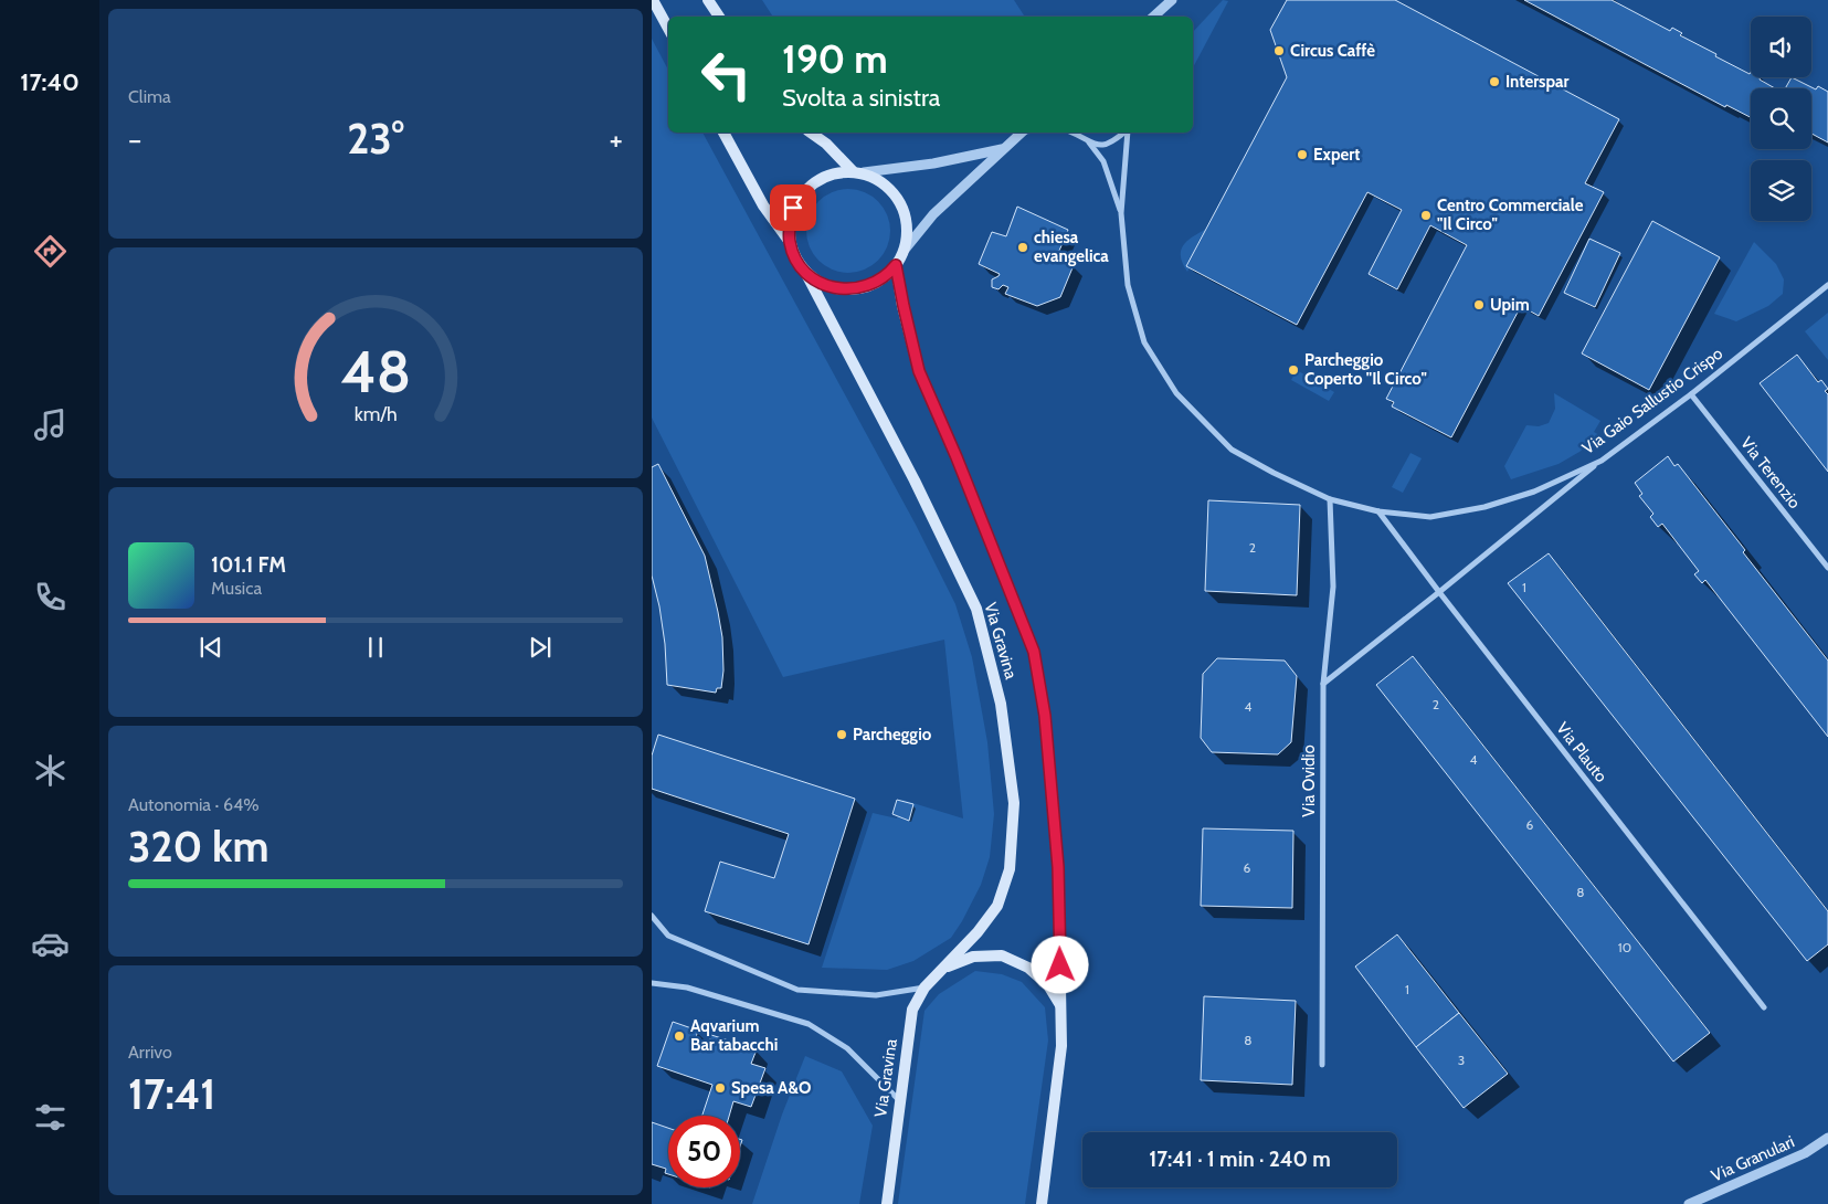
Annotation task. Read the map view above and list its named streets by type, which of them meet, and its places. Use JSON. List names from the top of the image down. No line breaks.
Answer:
{"streets":{"main road":["Via Gravina"],"street":["Via Gaio Sallustio Crispo","Via Terenzio","Via Plauto","Via Ovidio","Via Granulari"]},"crossings":[["Via Gaio Sallustio Crispo","Via Terenzio"],["Via Gaio Sallustio Crispo","Via Plauto"],["Via Gaio Sallustio Crispo","Via Ovidio"]],"places":["Circus Caffè","Interspar","Expert","Centro Commerciale \"Il Circo\"","chiesa evangelica","Upim","Parcheggio Coperto \"Il Circo\"","Parcheggio","Aqvarium Bar tabacchi","Spesa A&O"],"house_numbers":["2","1","2","4","4","6","6","8","10","1","8","3"],"page":{"tabs":"17:40","tile":["Clima",["Autonomia · 64%","320 km"],["Arrivo","17:41"]],"turn":["190 m","Svolta a sinistra"],"heat":["−","23°","+"],"song":["101.1 FM","Musica"],"limit":"50","trip":"17:41 · 1 min · 240 m","gauge":["48","km/h"]}}
